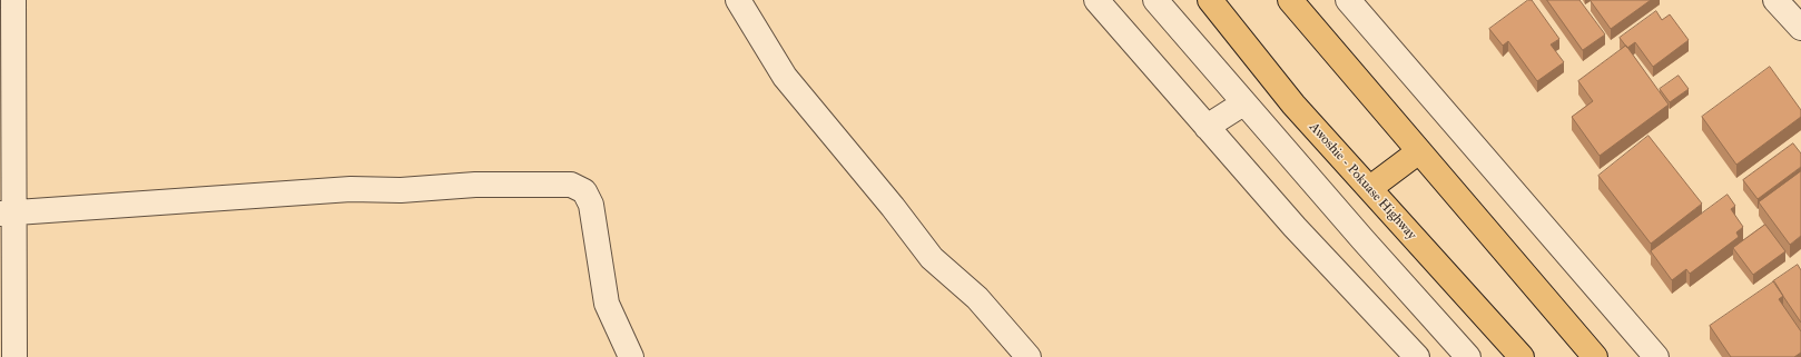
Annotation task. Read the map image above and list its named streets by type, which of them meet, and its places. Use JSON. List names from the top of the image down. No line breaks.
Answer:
{"streets":{"main road":["Awoshie - Pokuase Highway"]}}
